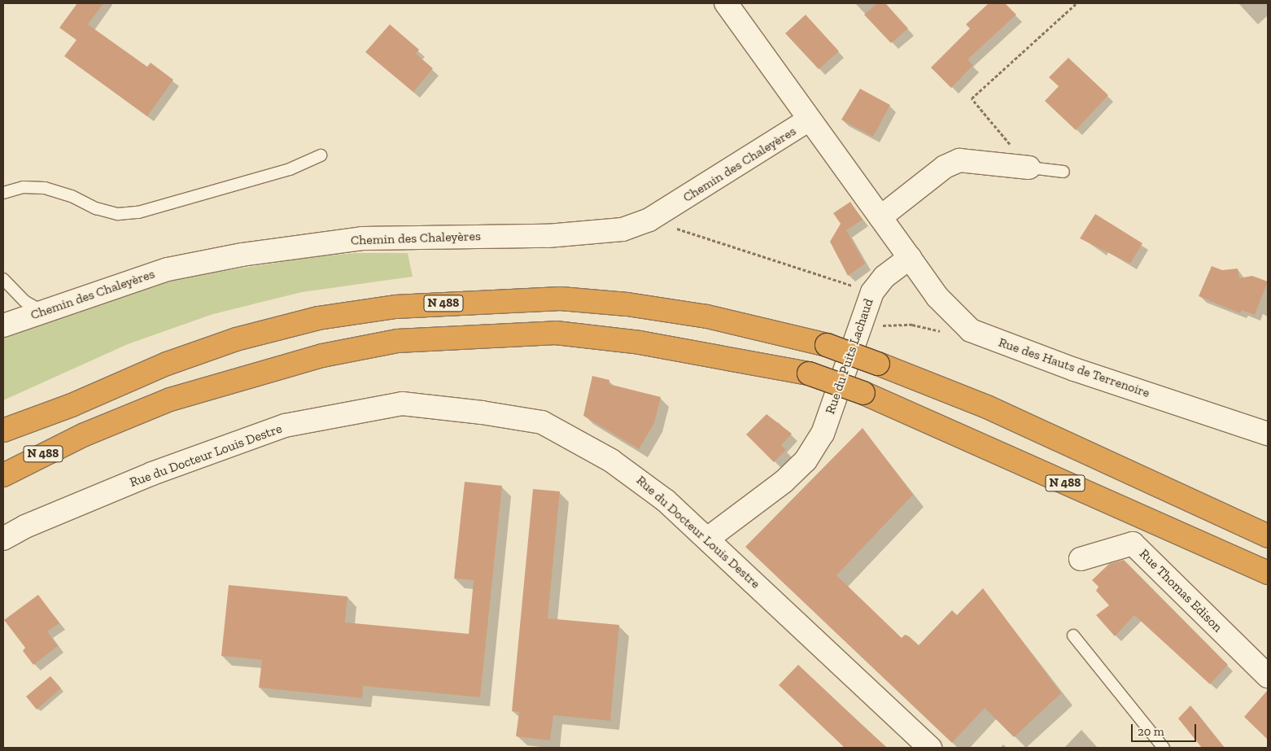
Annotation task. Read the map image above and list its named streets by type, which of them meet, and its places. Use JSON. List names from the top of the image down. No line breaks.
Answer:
{"streets":{"highway":["N 488"],"street":["Chemin des Chaleyères","Rue du Puits Lachaud","Rue des Hauts de Terrenoire","Rue du Docteur Louis Destre","Rue Thomas Edison"]},"crossings":[["Rue du Puits Lachaud","Rue des Hauts de Terrenoire"],["Rue du Puits Lachaud","Rue du Docteur Louis Destre"]],"scale_bar":"20 m"}
